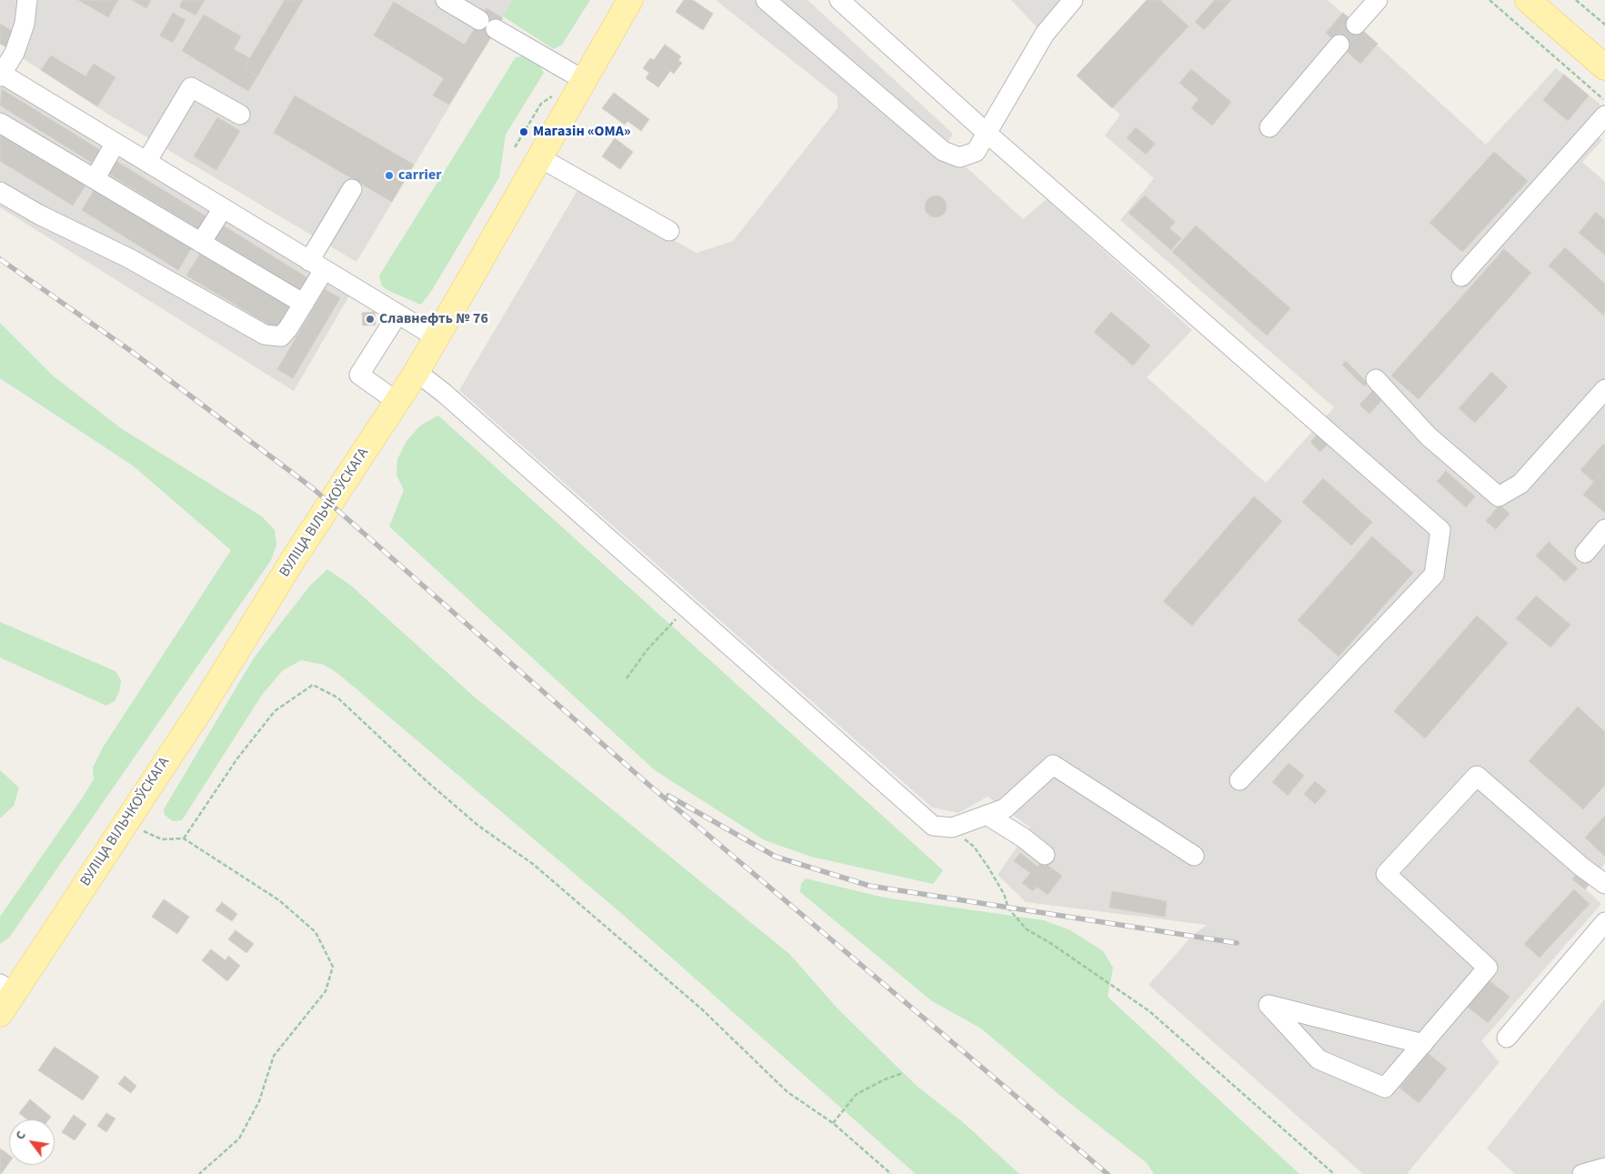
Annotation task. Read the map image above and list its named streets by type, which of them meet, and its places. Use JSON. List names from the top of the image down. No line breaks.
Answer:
{"streets":{"main road":["ВУЛІЦА ВІЛЬЧКОЎСКАГА"]},"places":["Магазін «ОМА»","carrier","Славнефть № 76"],"north":"top left"}
